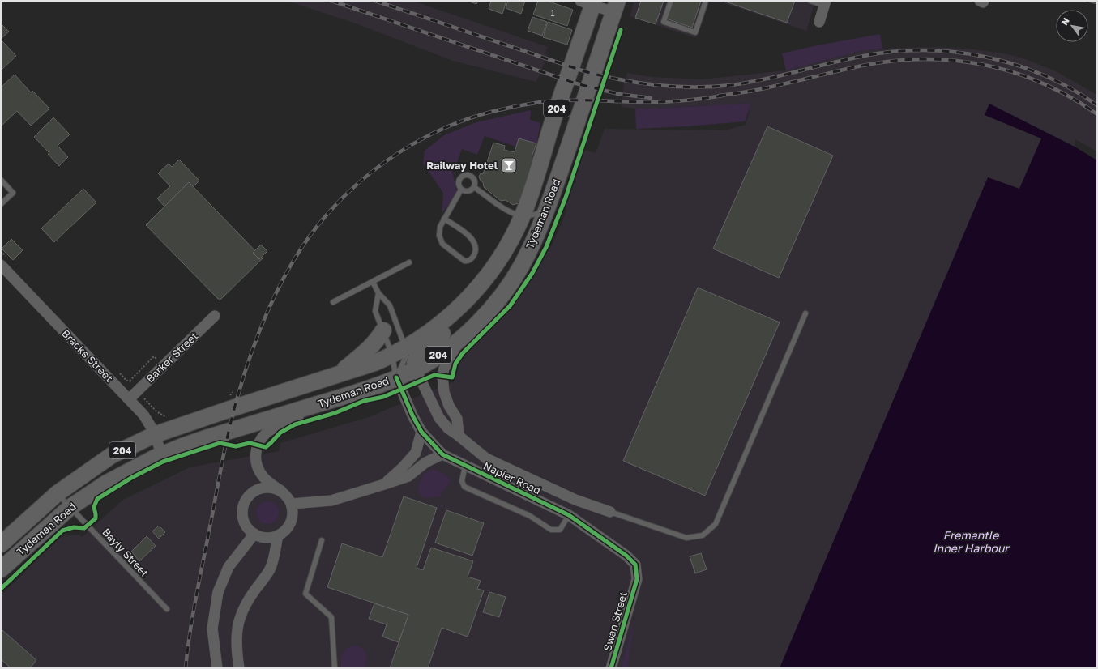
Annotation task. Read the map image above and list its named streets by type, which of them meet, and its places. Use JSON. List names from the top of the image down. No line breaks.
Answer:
{"streets":{"main road":["204","Tydeman Road"],"street":["Bracks Street","Barker Street","Napier Road","Swan Street"],"lane":["Bayly Street"]},"crossings":[["Tydeman Road","Bracks Street"],["Tydeman Road","Napier Road"],["Tydeman Road","Bayly Street"],["Bracks Street","Barker Street"],["Napier Road","Swan Street"]],"water":["Fremantle Inner Harbour"],"places":{"bar":["Railway Hotel"]},"house_numbers":["1"],"north":"top left"}
